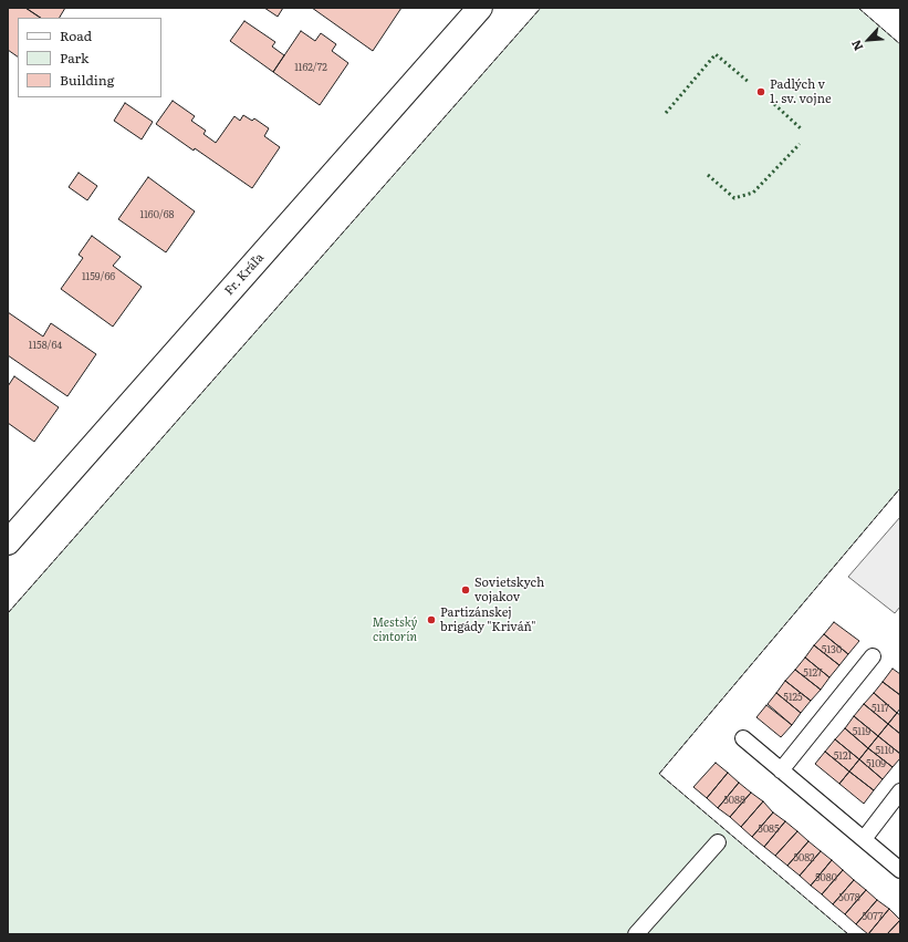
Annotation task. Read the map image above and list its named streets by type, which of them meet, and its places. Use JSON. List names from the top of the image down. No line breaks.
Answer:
{"streets":{"street":["Fr. Kráľa"]},"parks":["Mestský cintorín"],"places":["Padlých v 1. sv. vojne","Sovietskych vojakov","Partizánskej brigády \"Kriváň\""],"house_numbers":["1162/72","1160/68","1159/66","1158/64","5130","5127","5125","5117","5119","5110","5121","5109","5088","5085","5082","5080","5078","5077"],"legend":["Road","Park","Building"],"north":"bottom left"}
